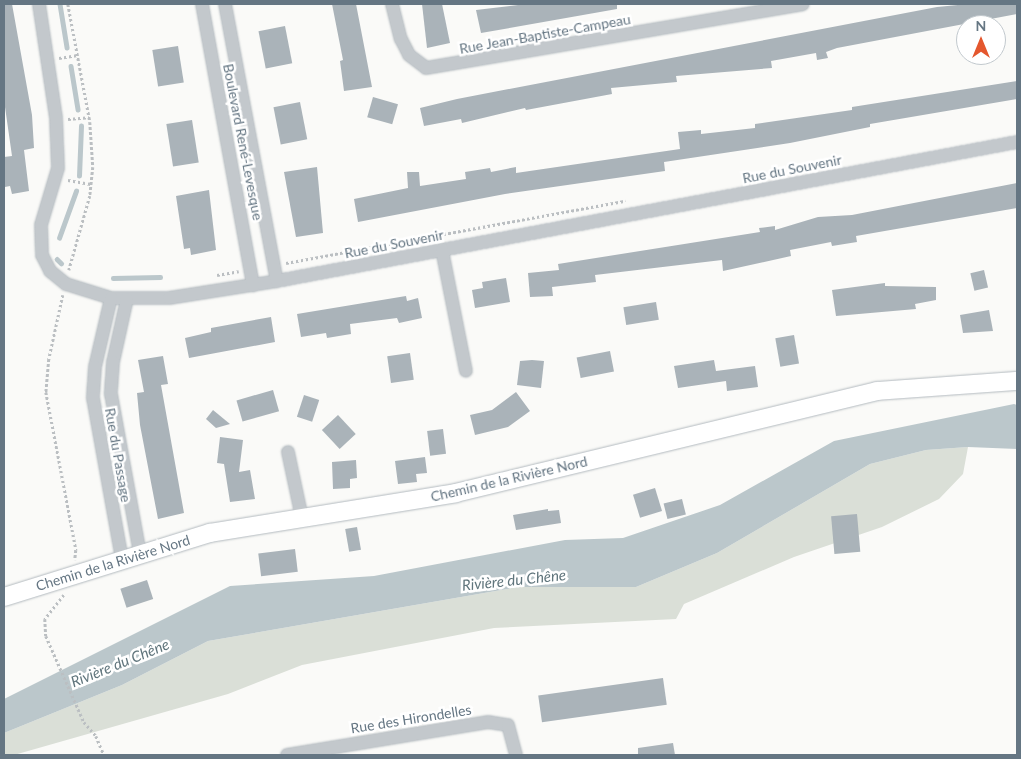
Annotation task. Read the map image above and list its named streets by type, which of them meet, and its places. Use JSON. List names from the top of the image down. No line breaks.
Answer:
{"streets":{"street":["Rue Jean-Baptiste-Campeau","Boulevard René-Levesque","Rue du Souvenir","Rue du Passage","Chemin de la Rivière Nord","Rue des Hirondelles"]},"crossings":[["Boulevard René-Levesque","Rue du Souvenir"],["Rue du Souvenir","Rue du Passage"],["Rue du Passage","Chemin de la Rivière Nord"]],"water":["Rivière du Chêne"],"north":"top"}
